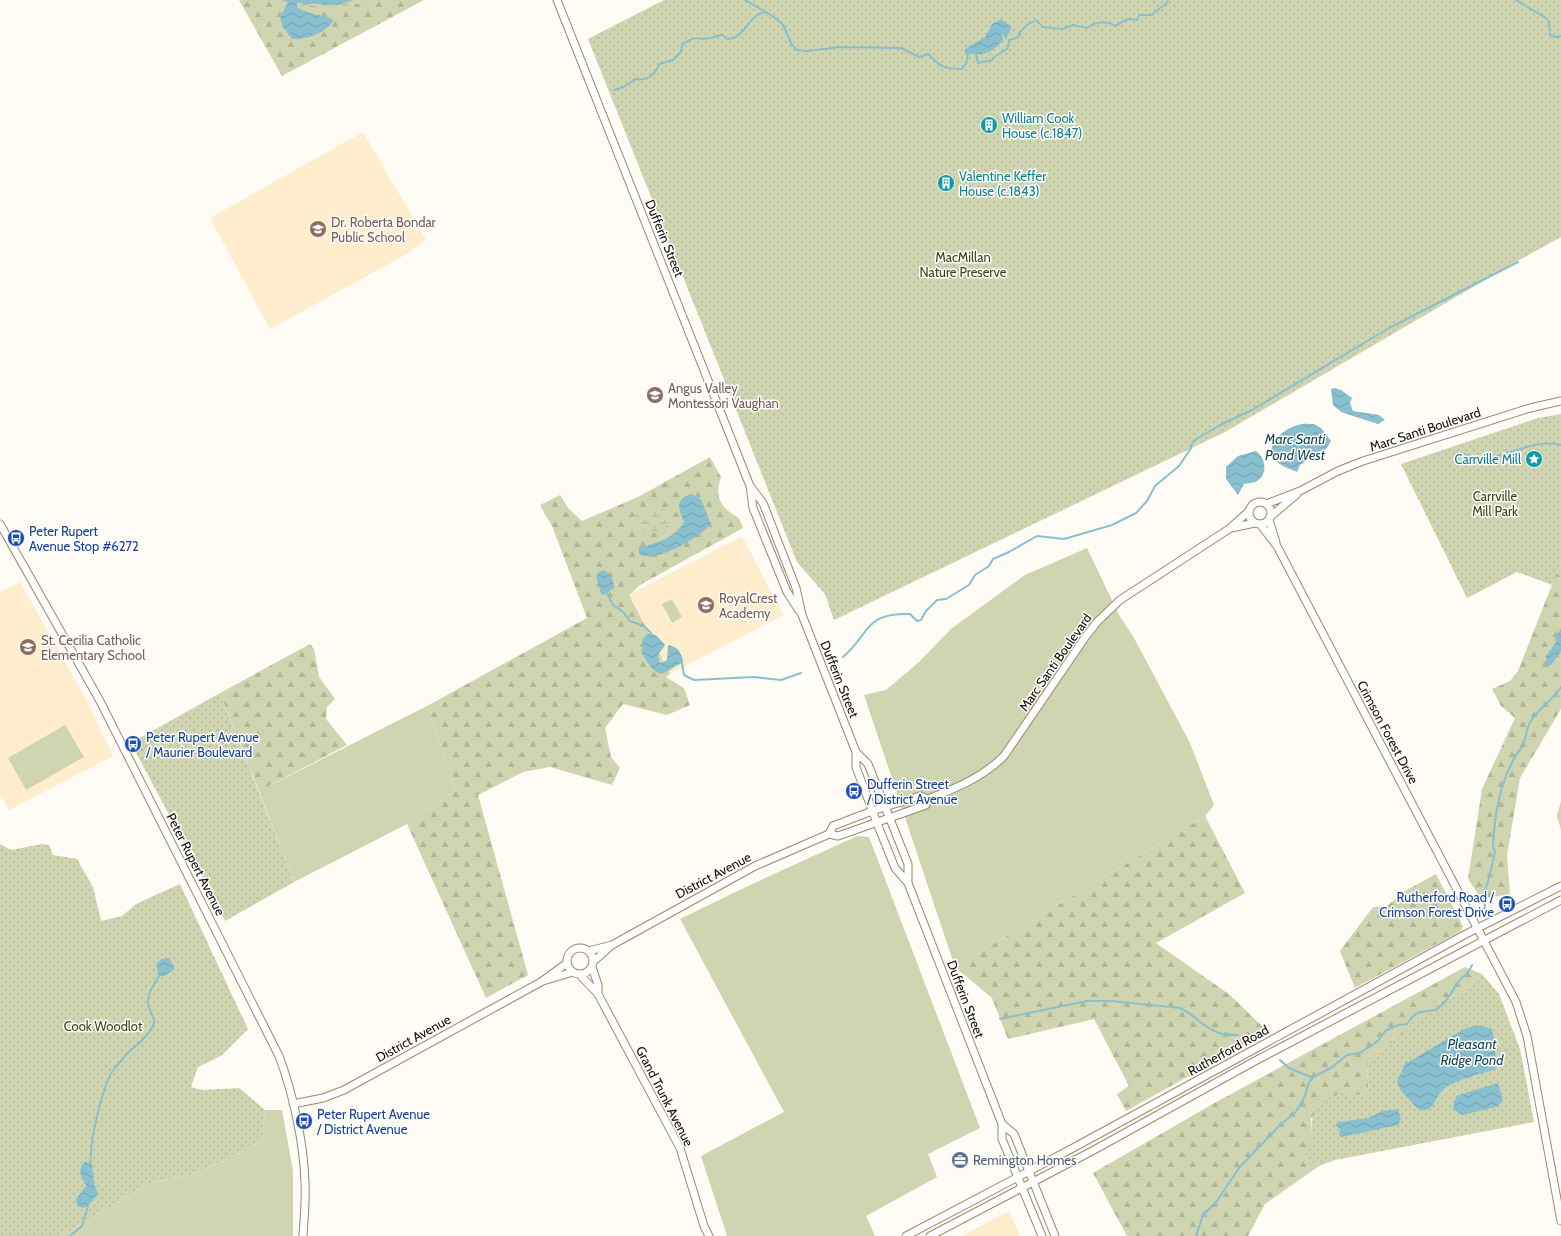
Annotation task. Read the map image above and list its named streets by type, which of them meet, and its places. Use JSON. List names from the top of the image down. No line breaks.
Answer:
{"streets":{"street":["Dufferin Street","Marc Santi Boulevard","Crimson Forest Drive","Peter Rupert Avenue","District Avenue","Rutherford Road","Grand Trunk Avenue"]},"crossings":[["Dufferin Street","Marc Santi Boulevard"],["Dufferin Street","District Avenue"],["Dufferin Street","Rutherford Road"],["Marc Santi Boulevard","Crimson Forest Drive"],["Marc Santi Boulevard","District Avenue"],["Crimson Forest Drive","Rutherford Road"],["Peter Rupert Avenue","District Avenue"],["District Avenue","Grand Trunk Avenue"]],"water":["Marc Santi Pond West","Pleasant Ridge Pond"],"parks":["MacMillan Nature Preserve","Carrville Mill Park","Cook Woodlot"],"places":{"building":["William Cook House (c.1847)","Valentine Keffer House (c.1843)"],"school or university":["Dr. Roberta Bondar Public School","Angus Valley Montessori Vaughan","RoyalCrest Academy","St. Cecilia Catholic Elementary School"],"place":["Carrville Mill"],"bus stop":["Peter Rupert Avenue Stop #6272","Peter Rupert Avenue / Maurier Boulevard","Dufferin Street / District Avenue","Rutherford Road / Crimson Forest Drive","Peter Rupert Avenue / District Avenue"],"office":["Remington Homes"]}}
